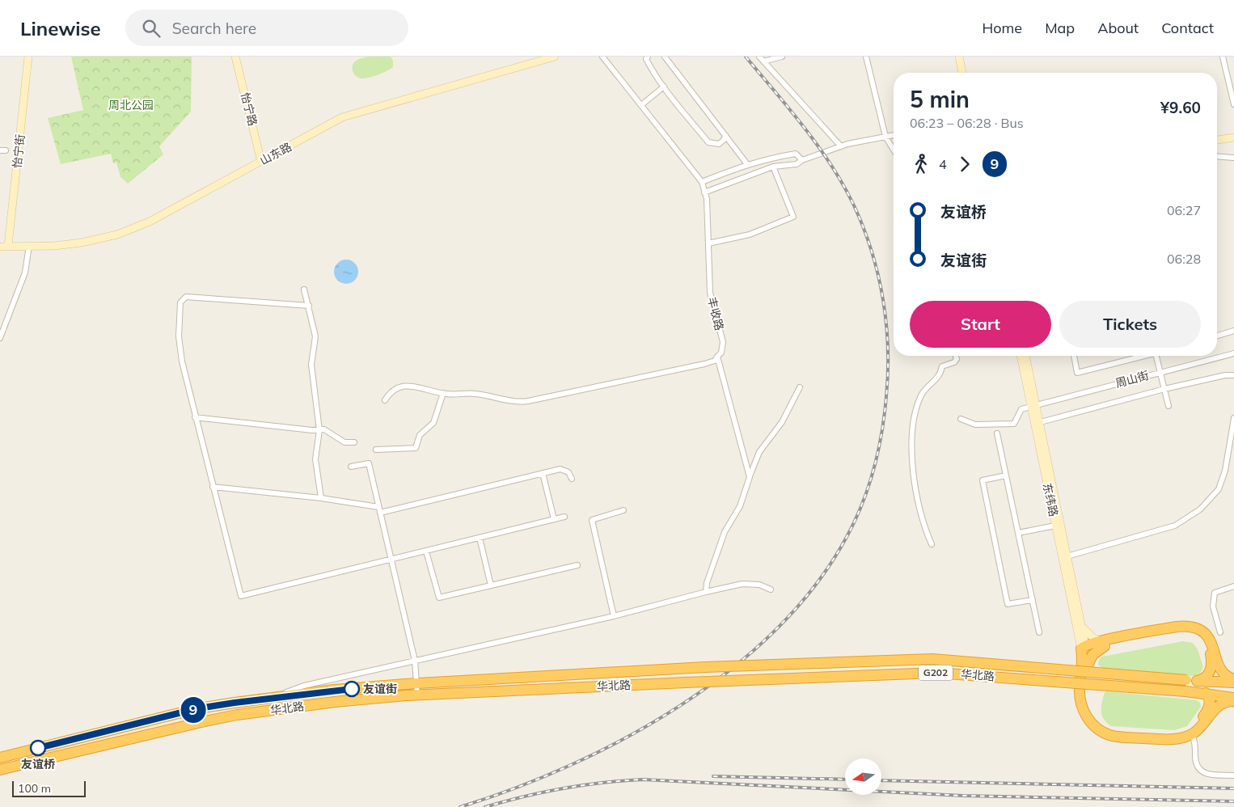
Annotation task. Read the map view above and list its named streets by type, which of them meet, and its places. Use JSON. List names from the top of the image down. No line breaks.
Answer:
{"streets":{"highway":["G202","华北路"],"main road":["怡宁路","怡宁街","山东路","东纬路"],"street":["丰收路","周山街"]},"crossings":[["怡宁路","山东路"],["怡宁街","山东路"],["周山街","东纬路"]],"parks":["周北公园"],"places":["友谊街","友谊桥"],"lines":["bus line 9"],"scale_bar":"100 m","north":"left","page":{"header":"Linewise","search":"Search here","nav":["Home","Map","About","Contact"],"on_map":"9","heading":["5 min","06:23 – 06:28 · Bus","¥9.60"],"legs":["4","9"],"list":[{"name":"友谊桥","value":"06:27"},{"name":"友谊街","value":"06:28"}],"buttons":["Start","Tickets"],"scale":"100 m"}}
